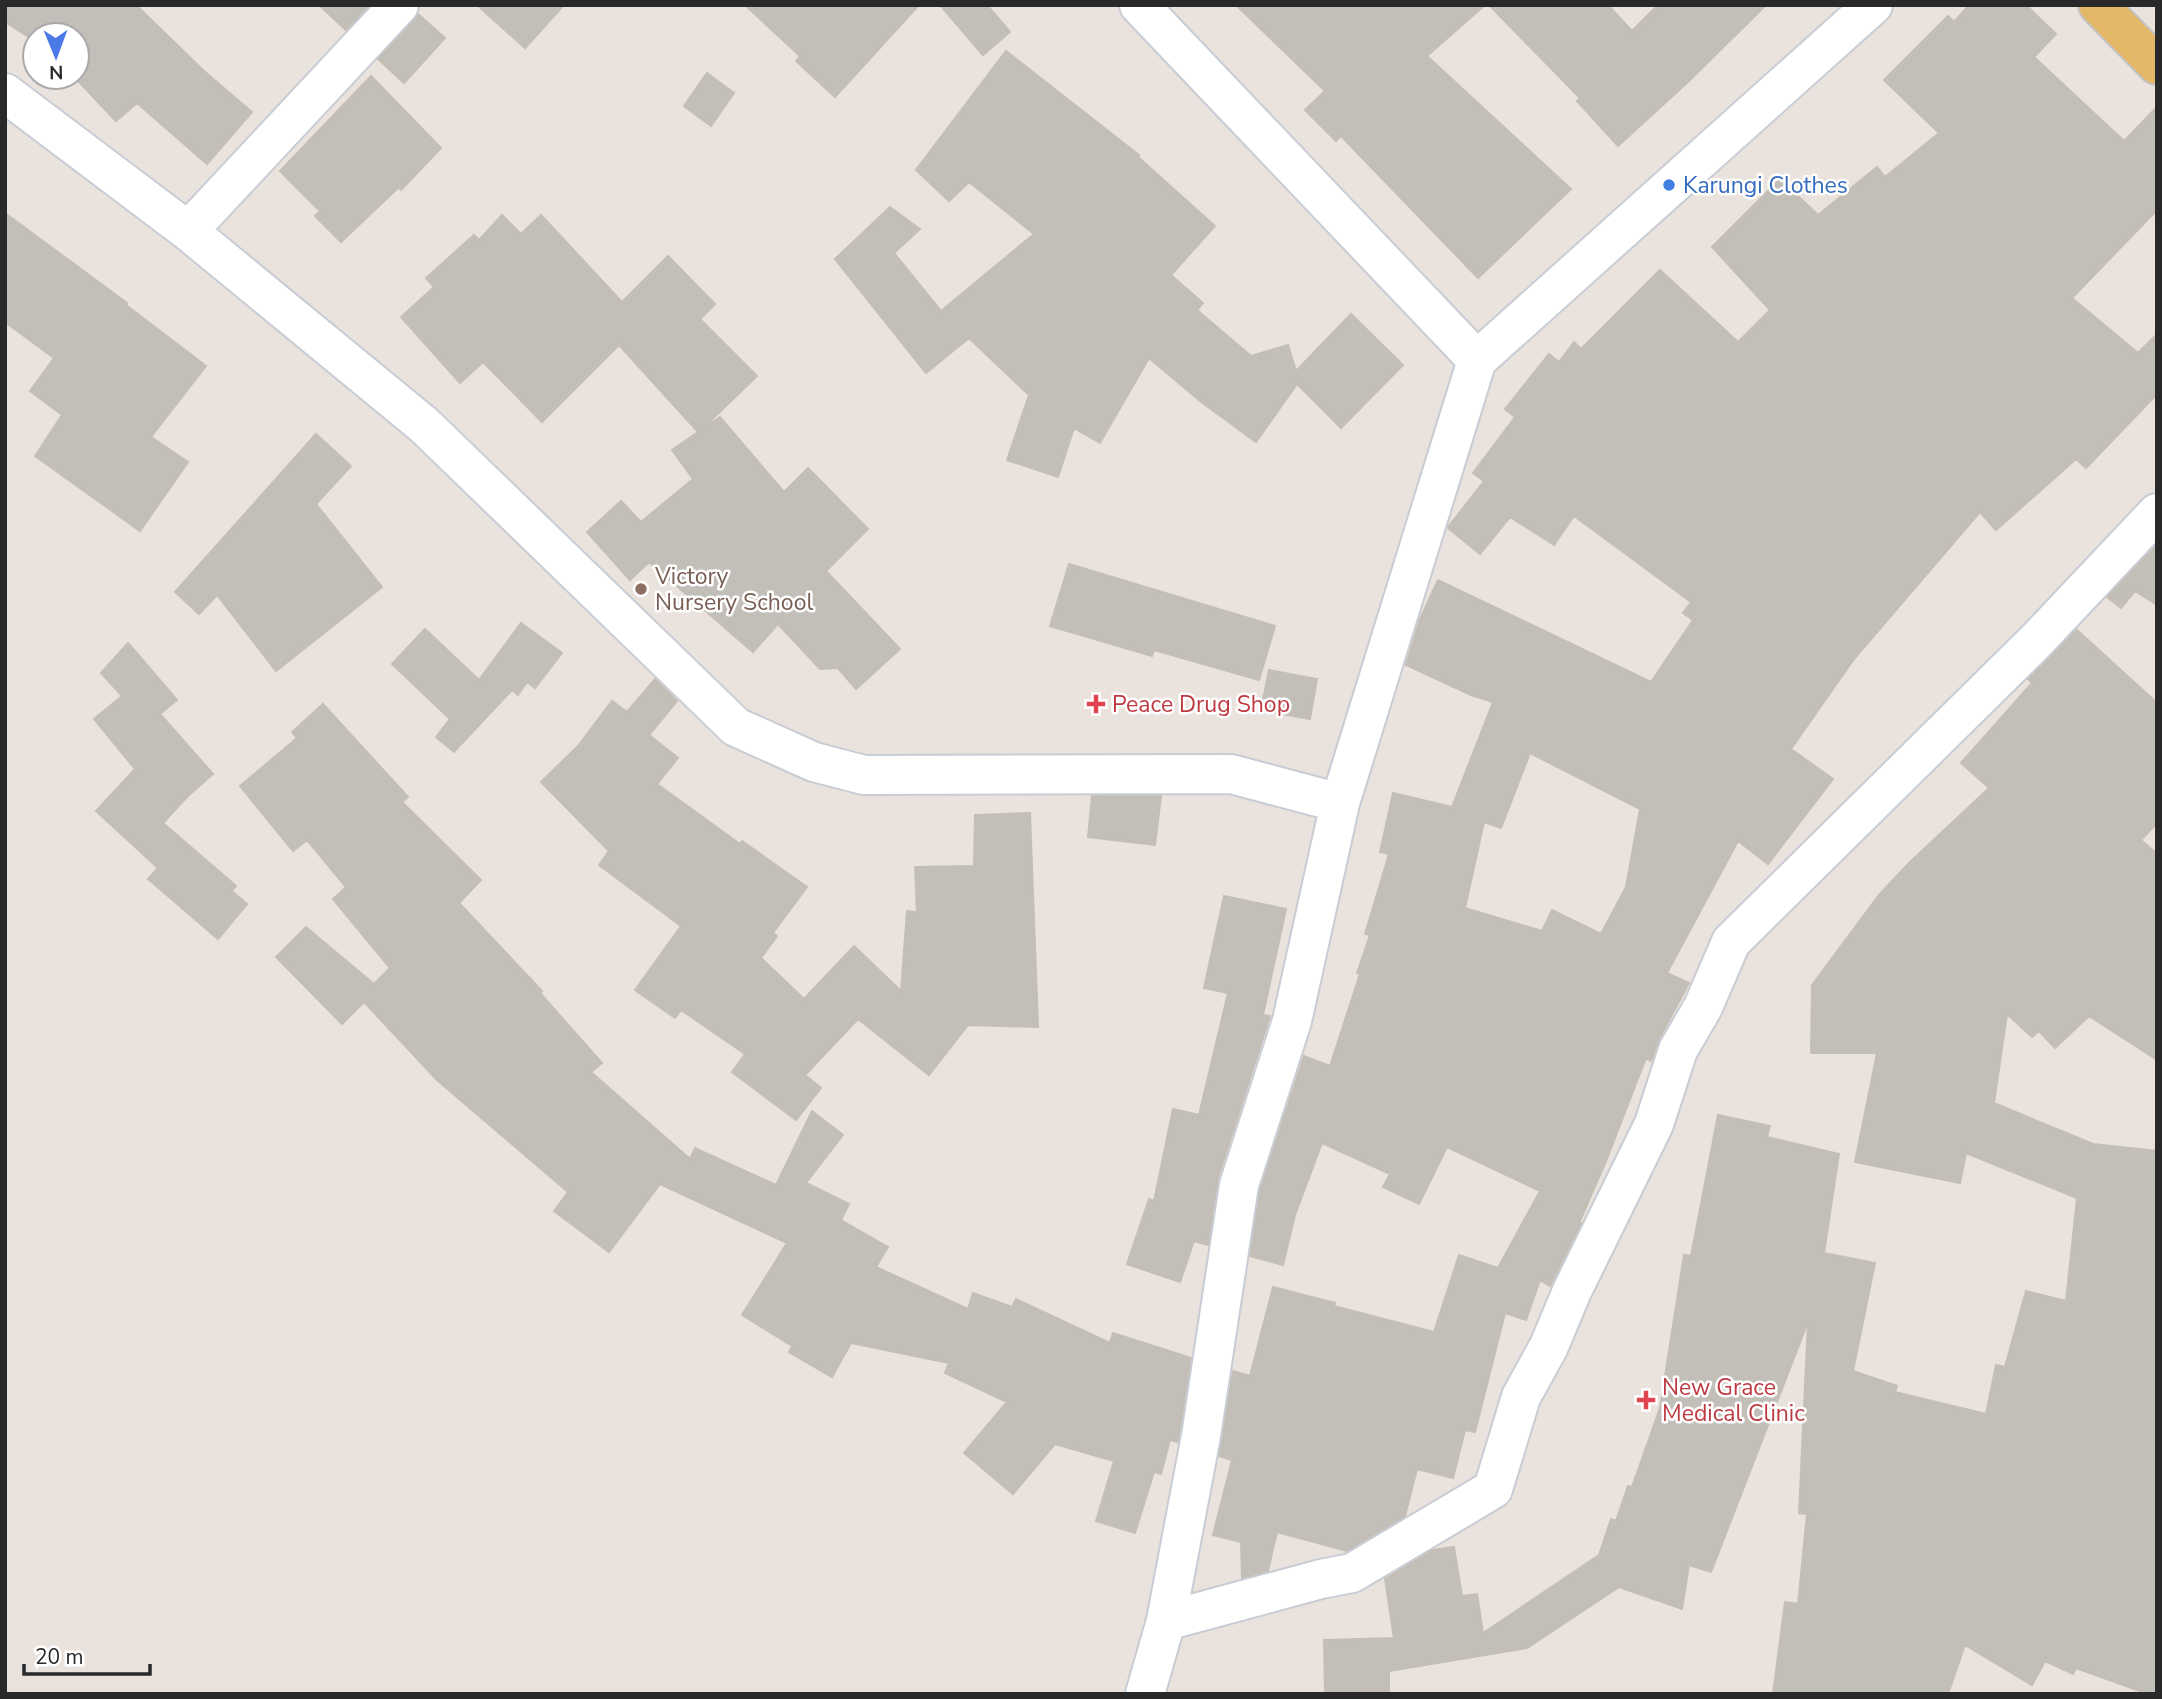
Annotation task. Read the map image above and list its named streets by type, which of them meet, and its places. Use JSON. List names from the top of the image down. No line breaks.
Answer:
{"places":{"other":["Karungi Clothes","Victory Nursery School"],"health":["Peace Drug Shop","New Grace Medical Clinic"]},"scale_bar":"20 m","north":"bottom"}
